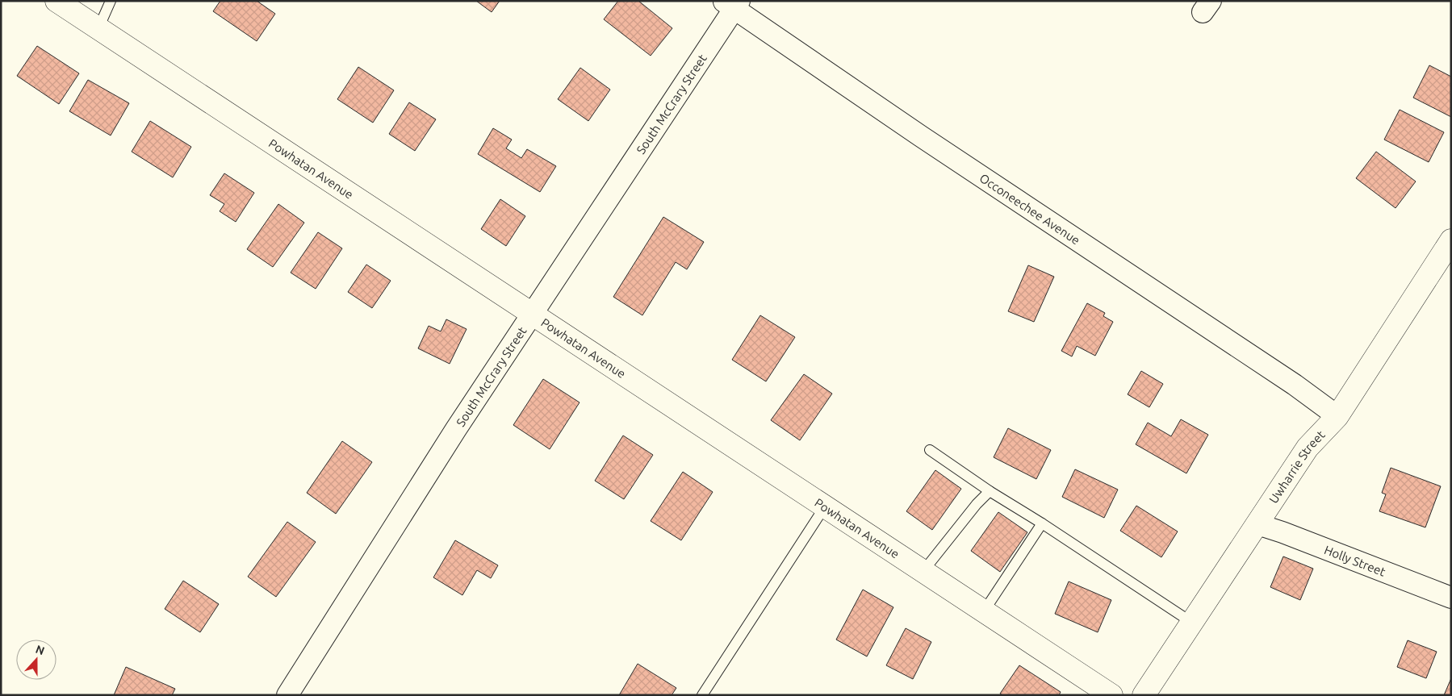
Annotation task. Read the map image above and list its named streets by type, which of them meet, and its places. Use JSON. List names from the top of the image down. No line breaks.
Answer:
{"streets":{"street":["South McCrary Street","Powhatan Avenue","Occoneechee Avenue","Uwharrie Street","Holly Street"]},"crossings":[["South McCrary Street","Powhatan Avenue"],["South McCrary Street","Occoneechee Avenue"],["Occoneechee Avenue","Uwharrie Street"],["Uwharrie Street","Holly Street"]],"north":"top"}
